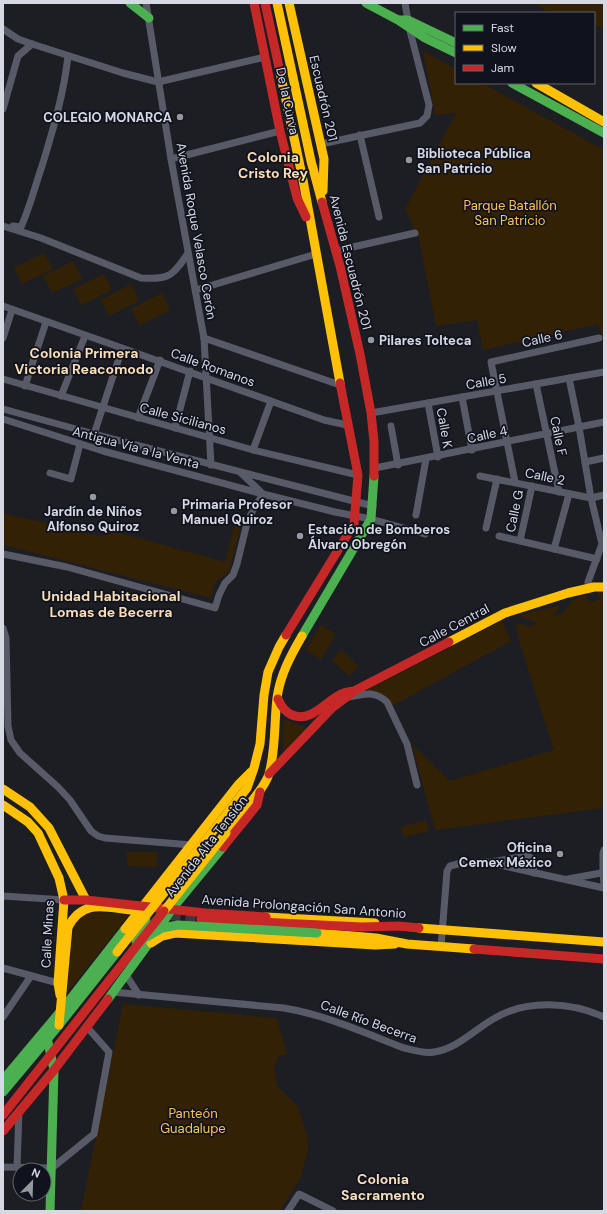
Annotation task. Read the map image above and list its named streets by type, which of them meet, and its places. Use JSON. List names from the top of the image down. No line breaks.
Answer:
{"streets":{"main road":["Escuadrón 201","De la Curva","Avenida Escuadrón 201","Calle Central","Avenida Alta Tensión","Avenida Prolongación San Antonio","Calle Minas"],"street":["Avenida Roque Velasco Cerón","Calle 6","Calle Romanos","Calle 5","Calle Sicilianos","Calle K","Calle 4","Calle F","Antigua Vía a la Venta","Calle 2","Calle G","Calle Río Becerra"]},"crossings":[["Escuadrón 201","Avenida Escuadrón 201"],["Avenida Roque Velasco Cerón","Calle Romanos"],["Avenida Roque Velasco Cerón","Calle Sicilianos"],["Avenida Roque Velasco Cerón","Antigua Vía a la Venta"],["Avenida Escuadrón 201","Calle 5"],["Avenida Escuadrón 201","Calle 4"],["Avenida Escuadrón 201","Antigua Vía a la Venta"],["Avenida Escuadrón 201","Calle Central"],["Avenida Escuadrón 201","Avenida Alta Tensión"],["Calle 6","Calle G"],["Calle 5","Calle K"],["Calle 5","Calle F"],["Calle 5","Calle G"],["Calle K","Calle 4"],["Calle 4","Calle F"],["Calle 4","Calle G"],["Calle F","Calle 2"],["Calle 2","Calle G"],["Avenida Alta Tensión","Avenida Prolongación San Antonio"],["Avenida Alta Tensión","Calle Minas"],["Avenida Alta Tensión","Calle Río Becerra"],["Avenida Prolongación San Antonio","Calle Minas"]],"districts":["Colonia Cristo Rey","Colonia Primera Victoria Reacomodo","Unidad Habitacional Lomas de Becerra","Colonia Sacramento"],"parks":["Parque Batallón San Patricio","Panteón Guadalupe"],"places":["COLEGIO MONARCA","Biblioteca Pública San Patricio","Pilares Tolteca","Jardín de Niños Alfonso Quiroz","Primaria Profesor Manuel Quiroz","Estación de Bomberos Álvaro Obregón","Oficina Cemex México"],"legend":["Fast","Slow","Jam"],"north":"top right"}
